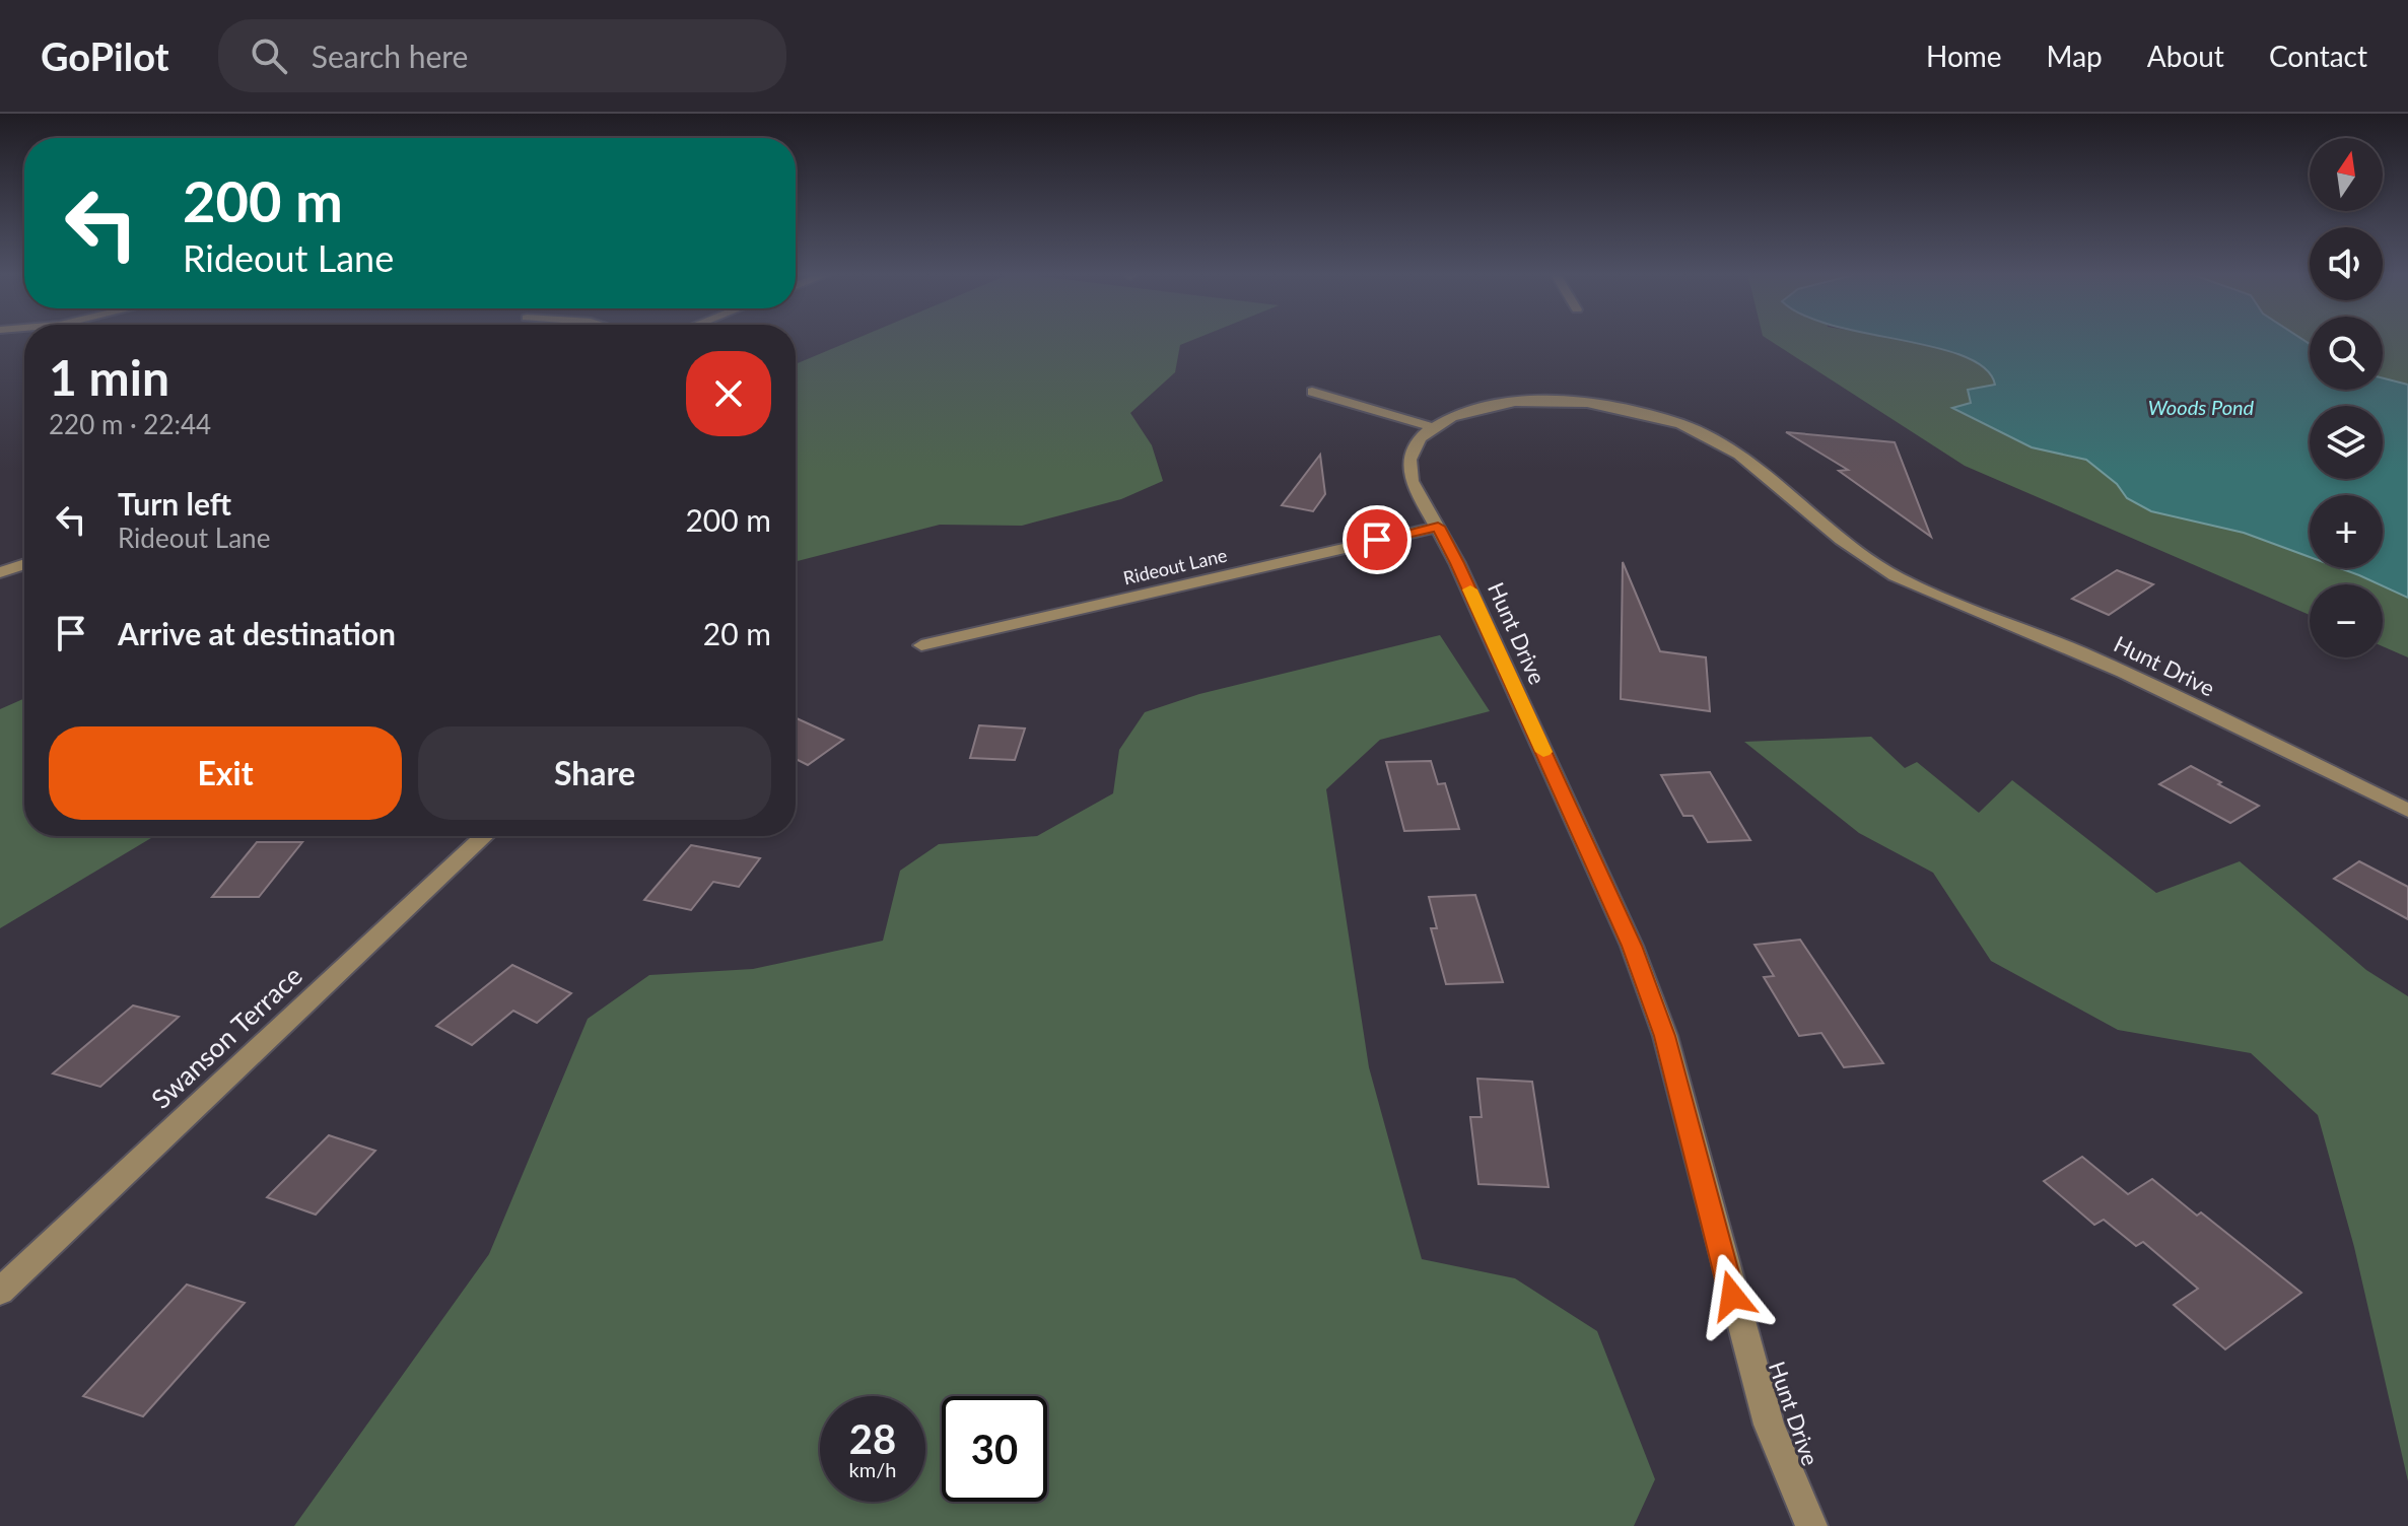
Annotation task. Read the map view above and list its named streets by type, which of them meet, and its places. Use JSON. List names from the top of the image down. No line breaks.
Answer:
{"streets":{"street":["Rideout Lane","Hunt Drive","Swanson Terrace"]},"crossings":[["Rideout Lane","Hunt Drive"]],"water":["Woods Pond"],"north":"top","page":{"header":"GoPilot","search":"Search here","nav":["Home","Map","About","Contact"],"map_buttons":["+","−"],"turn":["200 m","Rideout Lane"],"heading":["1 min","220 m · 22:44"],"list":[{"name":"Turn left","note":"Rideout Lane","value":"200 m"},{"name":"Arrive at destination","value":"20 m"}],"buttons":["Exit","Share"],"speed":"28 km/h","limit":"30"}}
